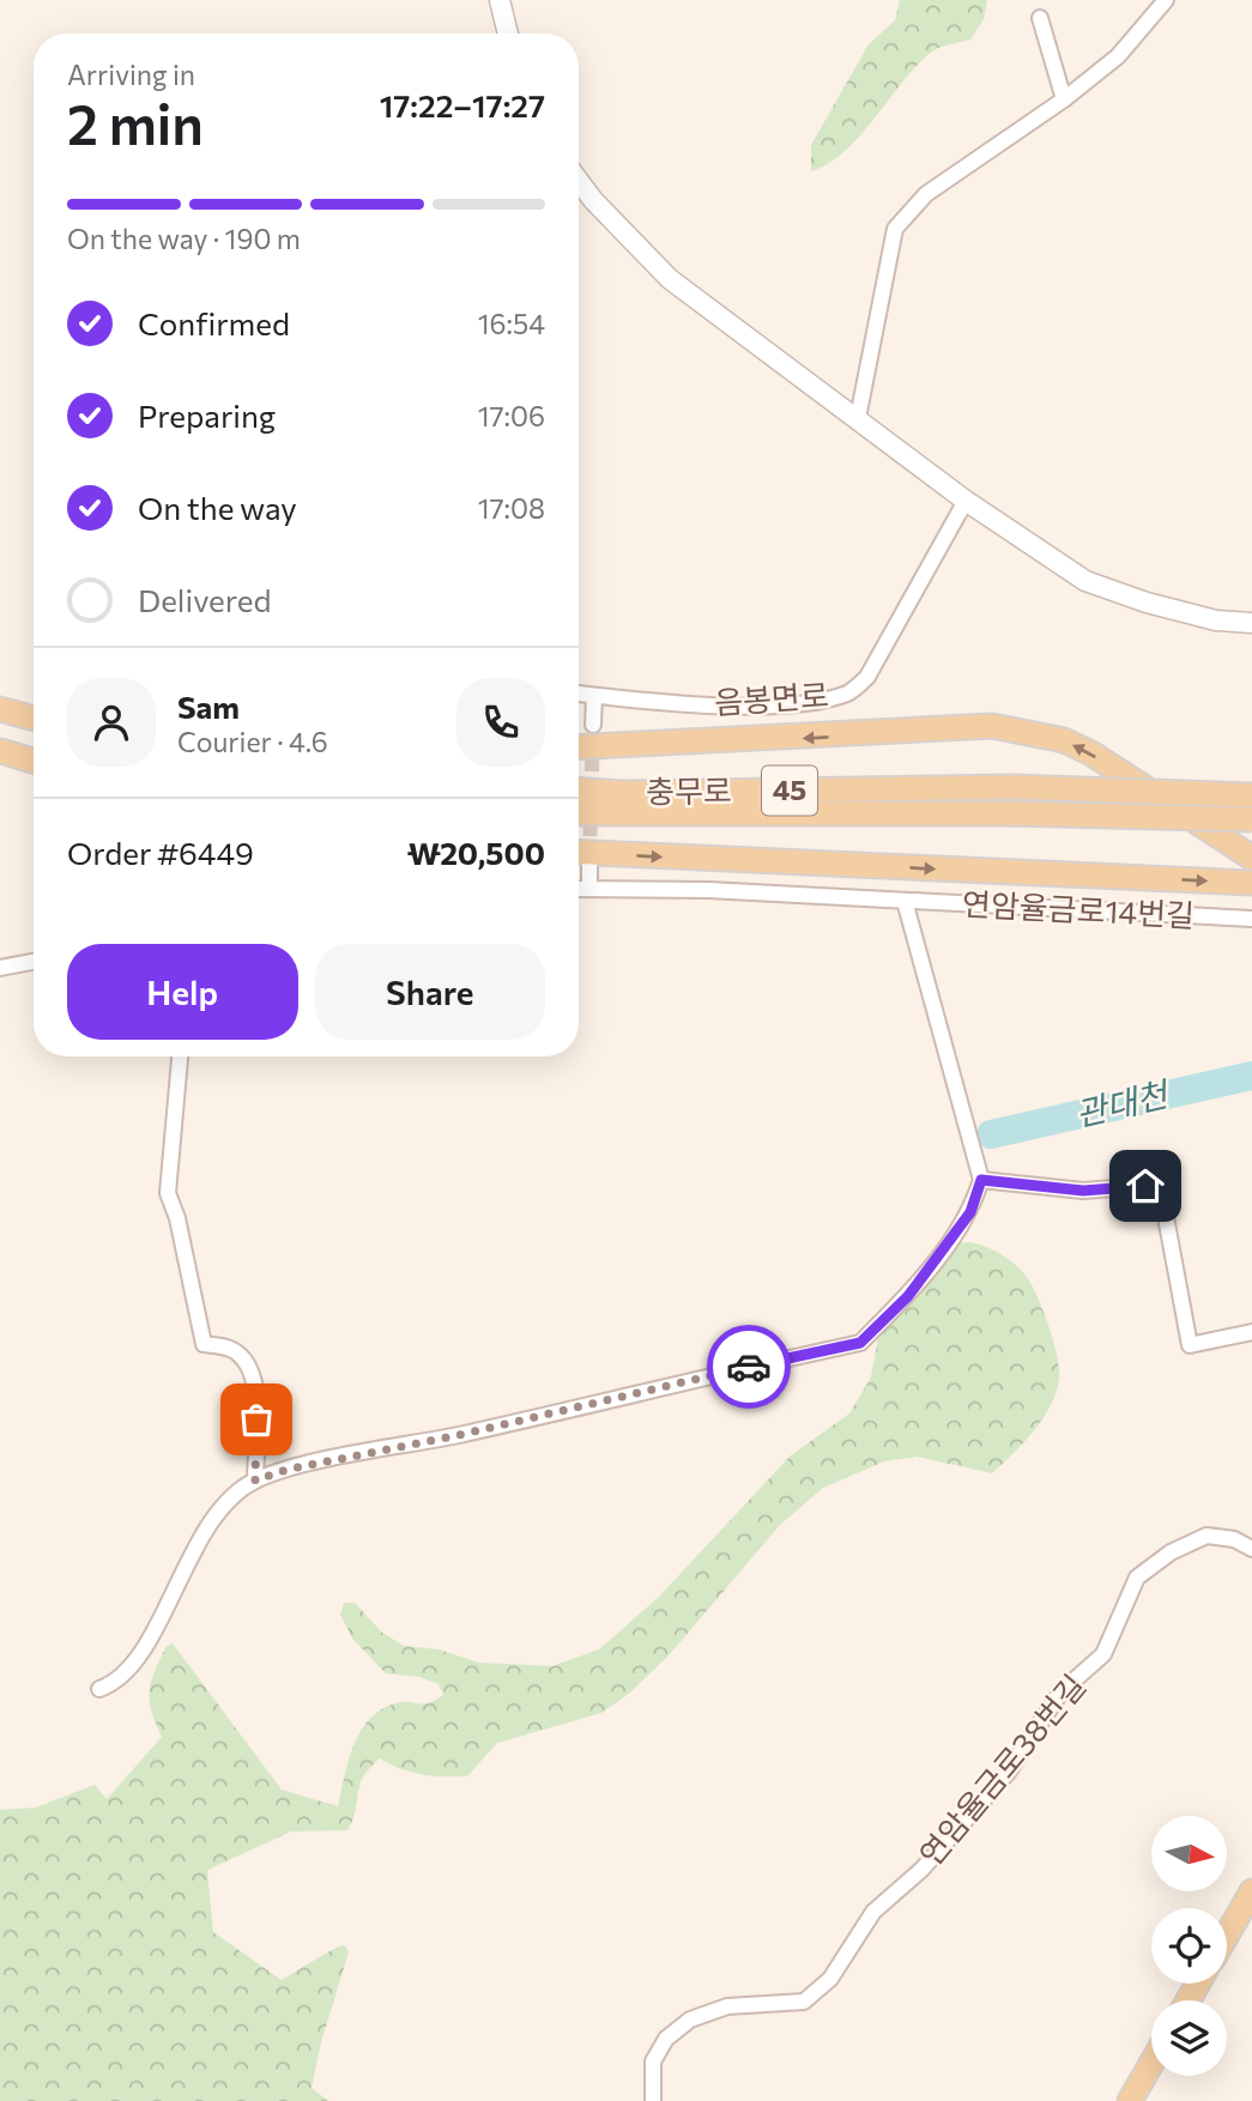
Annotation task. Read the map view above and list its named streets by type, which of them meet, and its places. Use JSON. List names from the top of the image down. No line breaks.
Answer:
{"streets":{"main road":["45","충무로"],"street":["음봉면로","연암율금로14번길","연암율금로38번길"]},"water":["관대천"],"north":"right","page":{"heading":["2 min","Arriving in","17:22–17:27"],"panel":["Sam","Courier · 4.6","Order #6449","₩20,500"],"bar":"On the way · 190 m","list":[["Confirmed","16:54"],["Preparing","17:06"],["On the way","17:08"],"Delivered"],"buttons":["Help","Share"]}}
